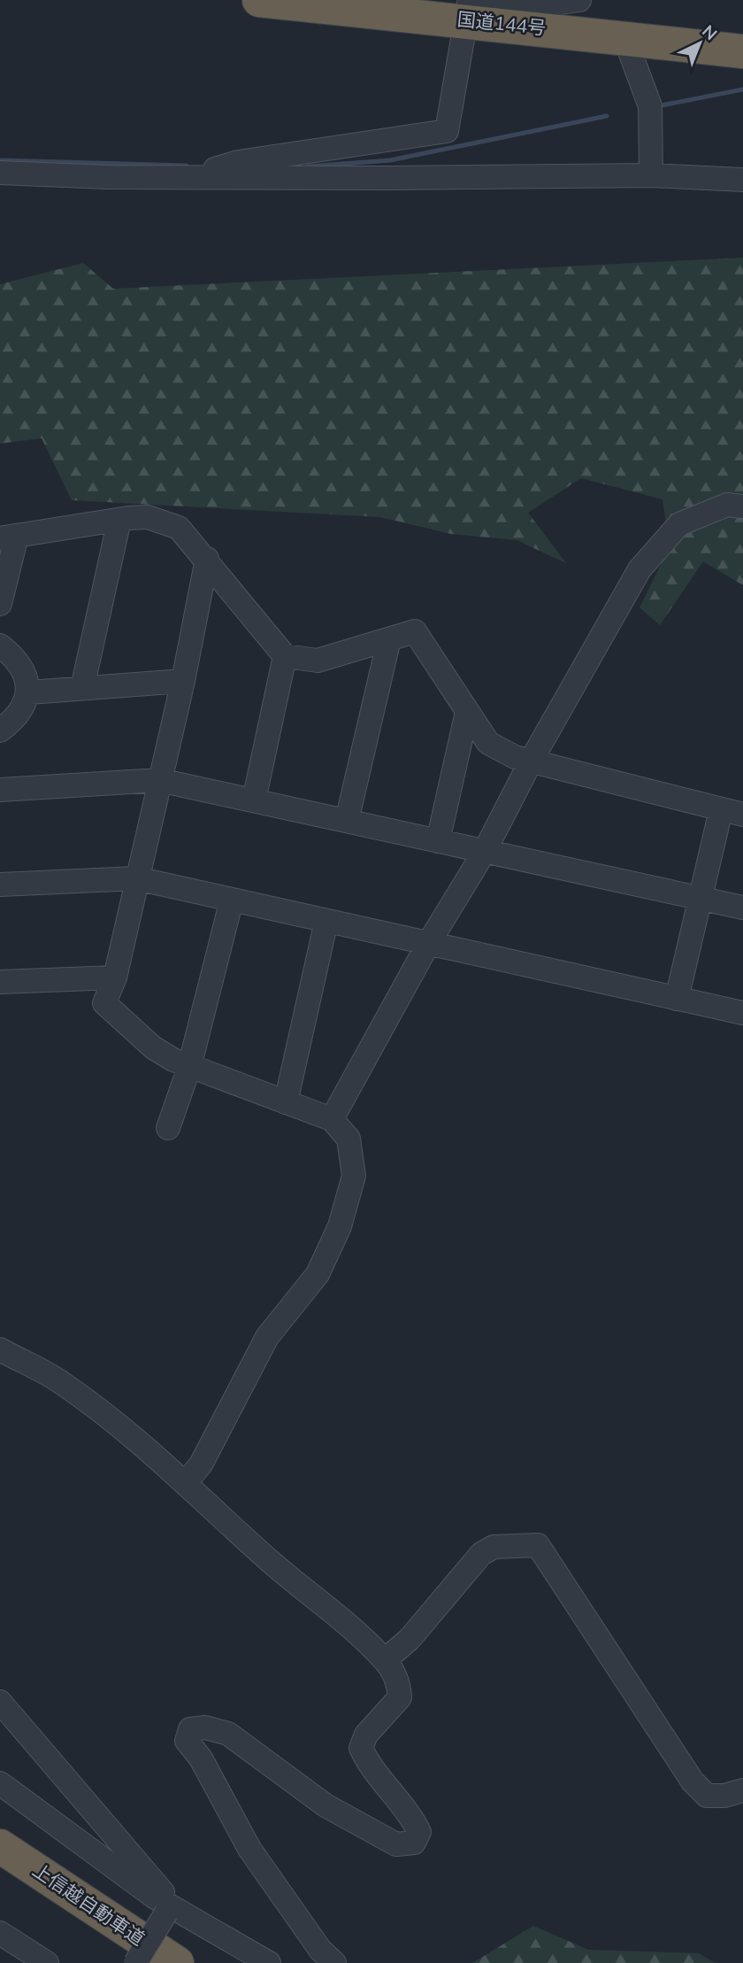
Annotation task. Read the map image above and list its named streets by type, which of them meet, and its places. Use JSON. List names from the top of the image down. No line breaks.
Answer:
{"streets":{"highway":["国道144号","上信越自動車道"]},"north":"top right"}
